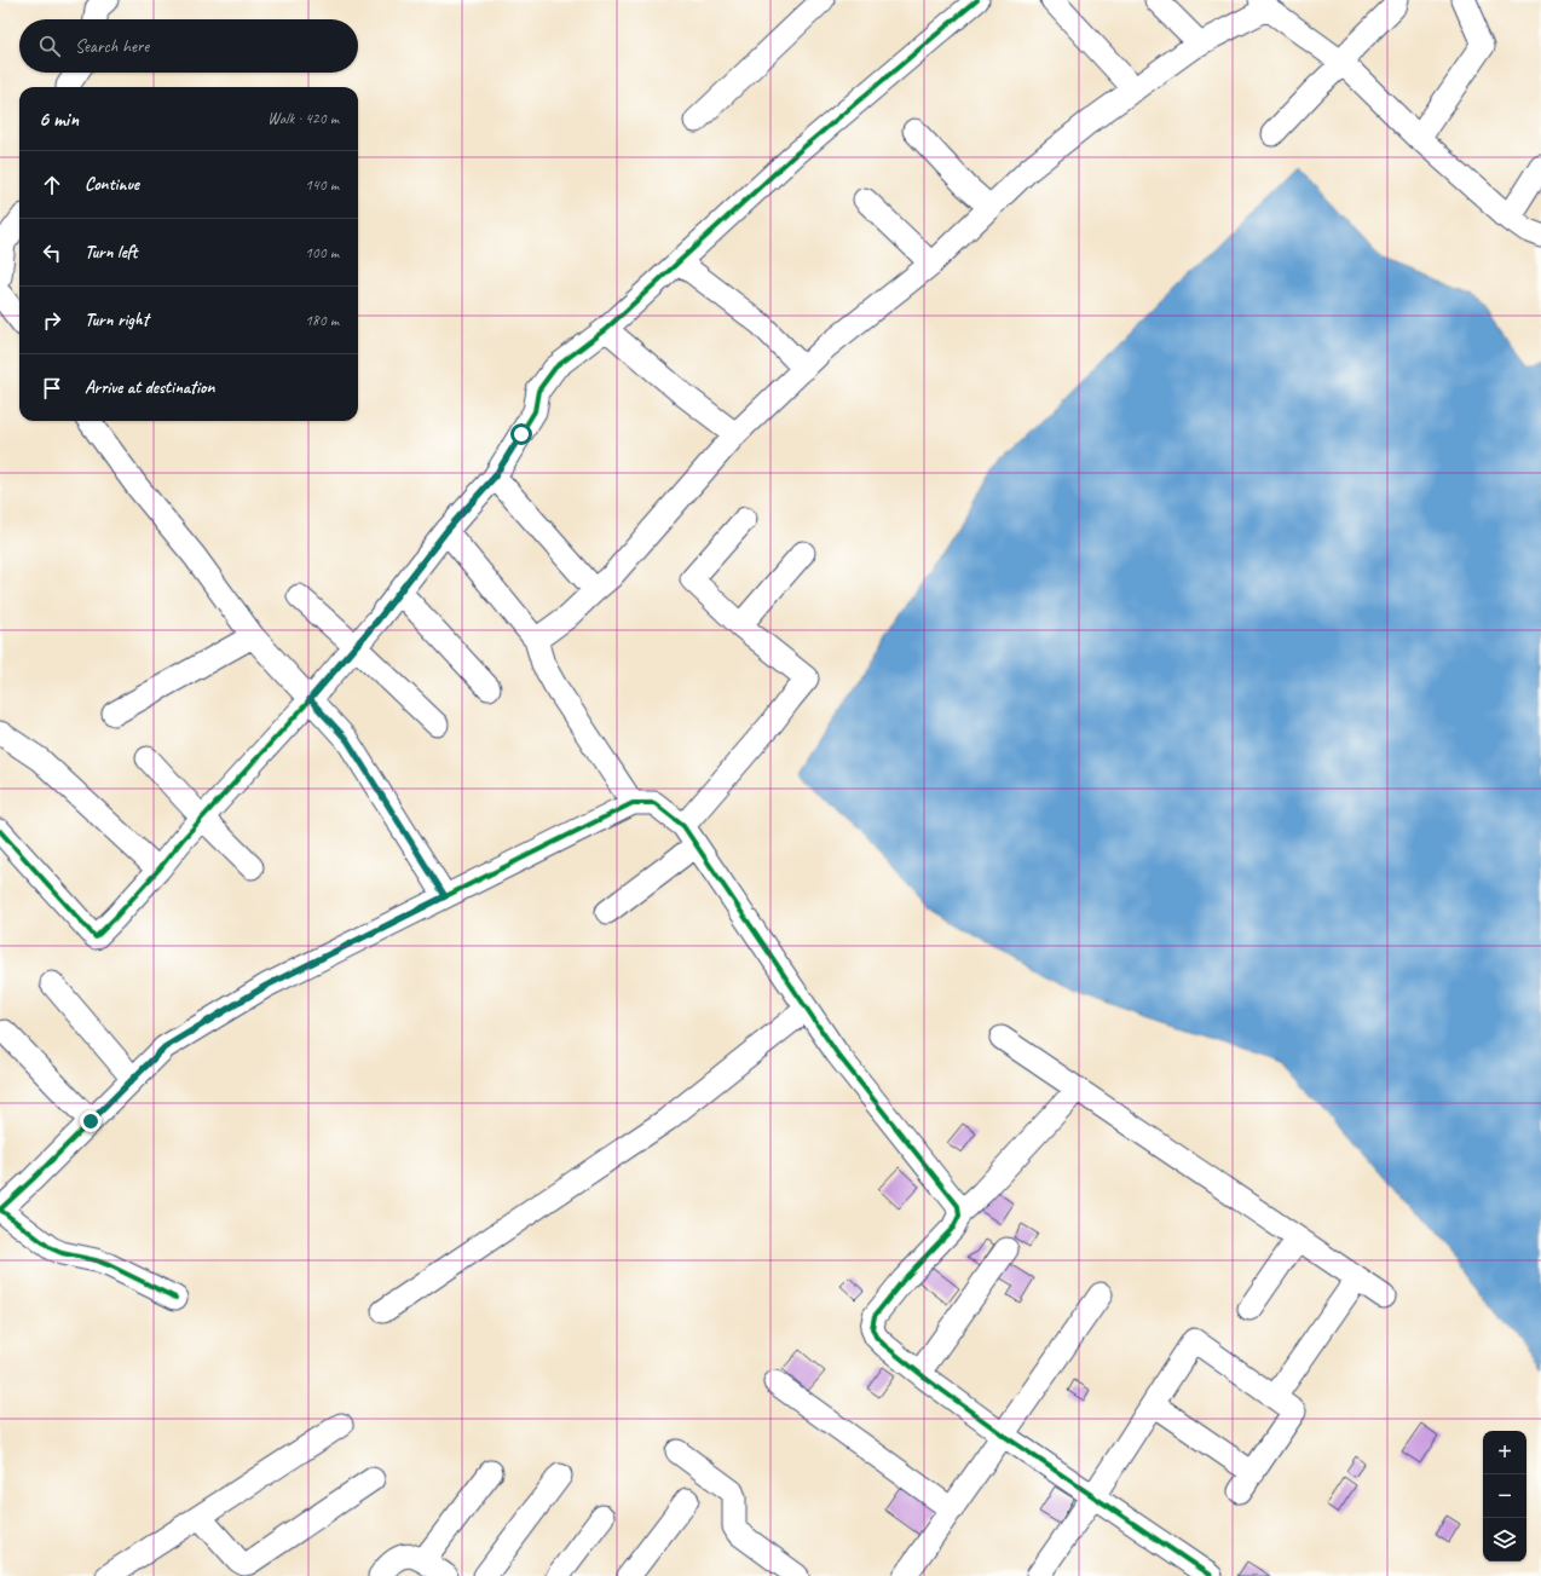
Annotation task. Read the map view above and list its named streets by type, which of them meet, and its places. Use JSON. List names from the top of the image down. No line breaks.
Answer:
{"page":{"search":"Search here","heading":["6 min","Walk · 420 m"],"list":[["Continue","140 m"],["Turn left","100 m"],["Turn right","180 m"],"Arrive at destination"],"map_buttons":["+","−"]}}
